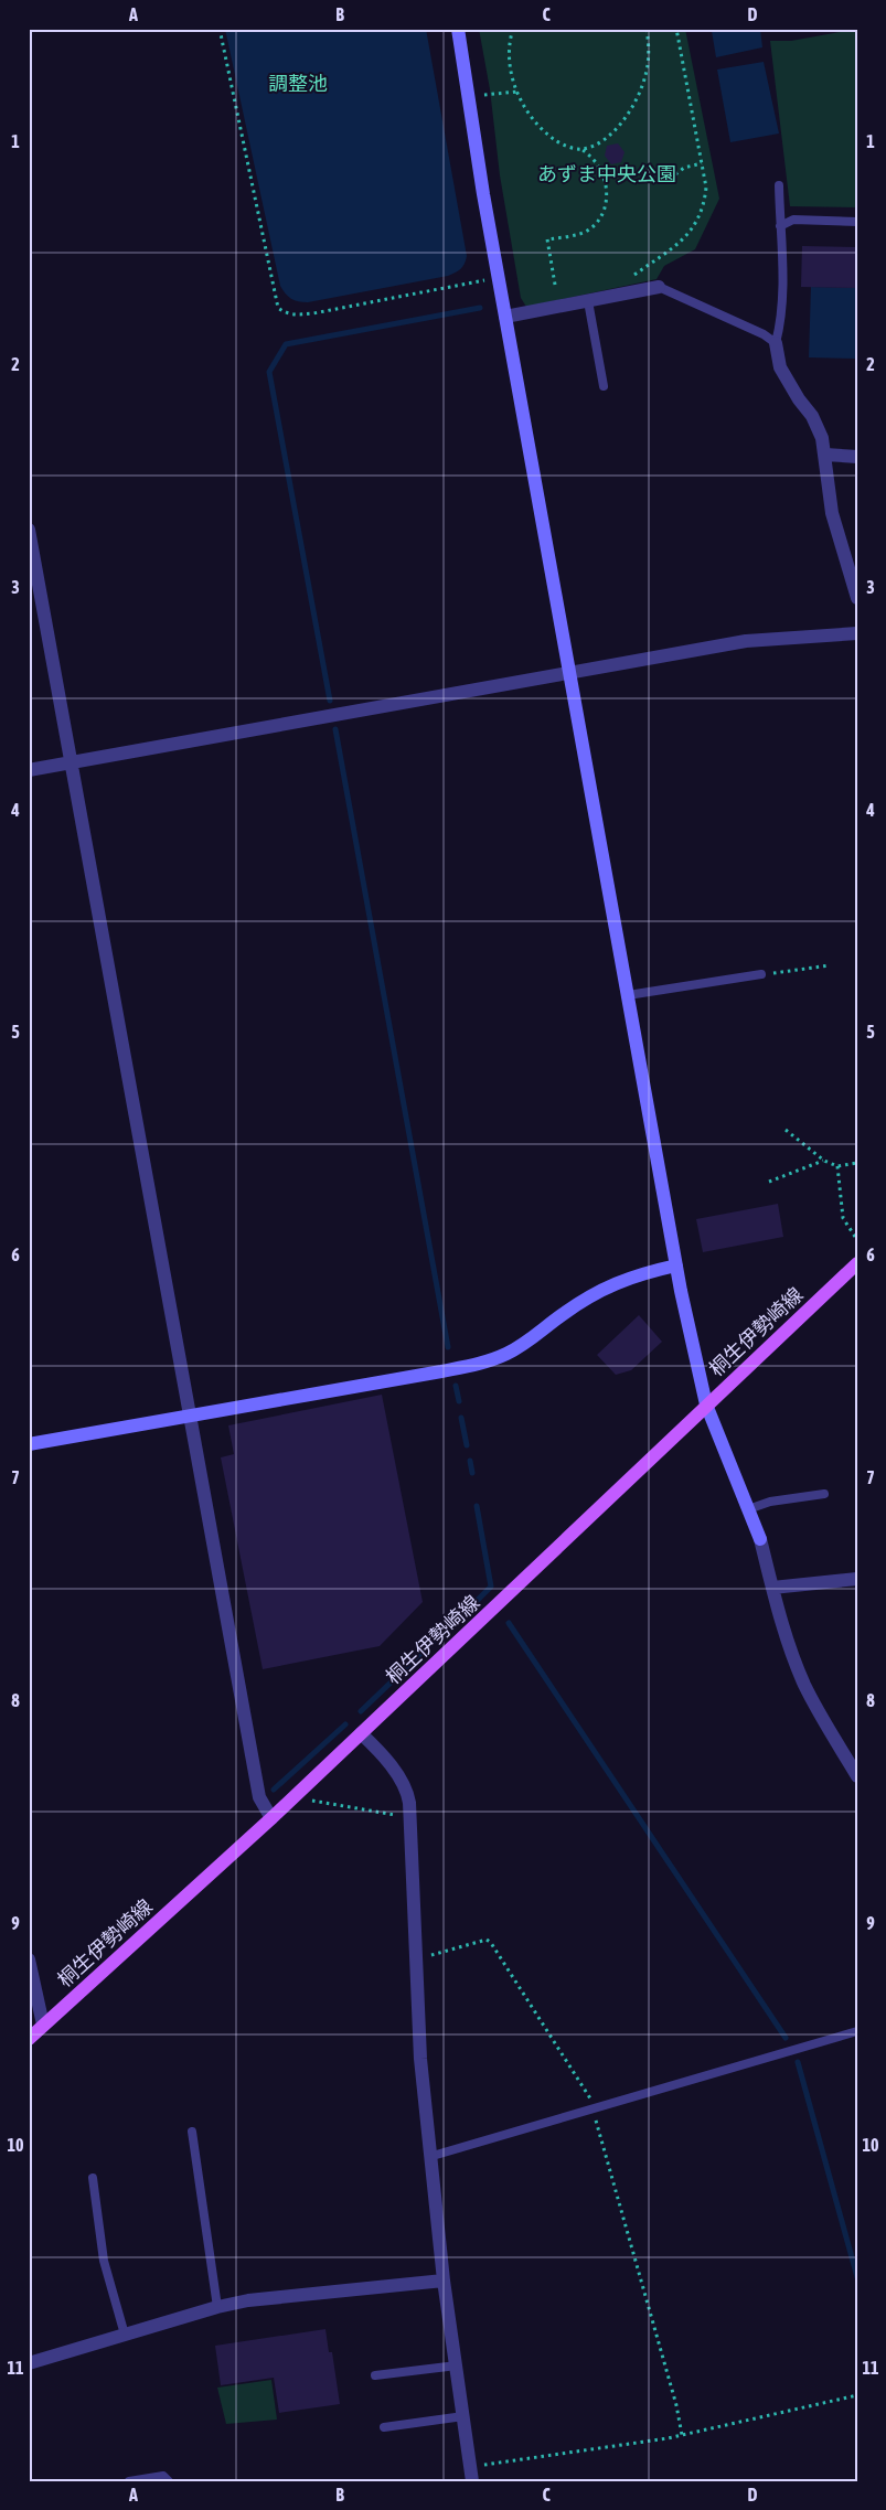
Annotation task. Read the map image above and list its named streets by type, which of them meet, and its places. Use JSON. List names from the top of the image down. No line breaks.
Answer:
{"streets":{"main road":["桐生伊勢崎線"]},"parks":["調整池","あずま中央公園"],"grid":{"columns":["A","B","C","D"],"rows":["1","2","3","4","5","6","7","8","9","10","11"]}}
